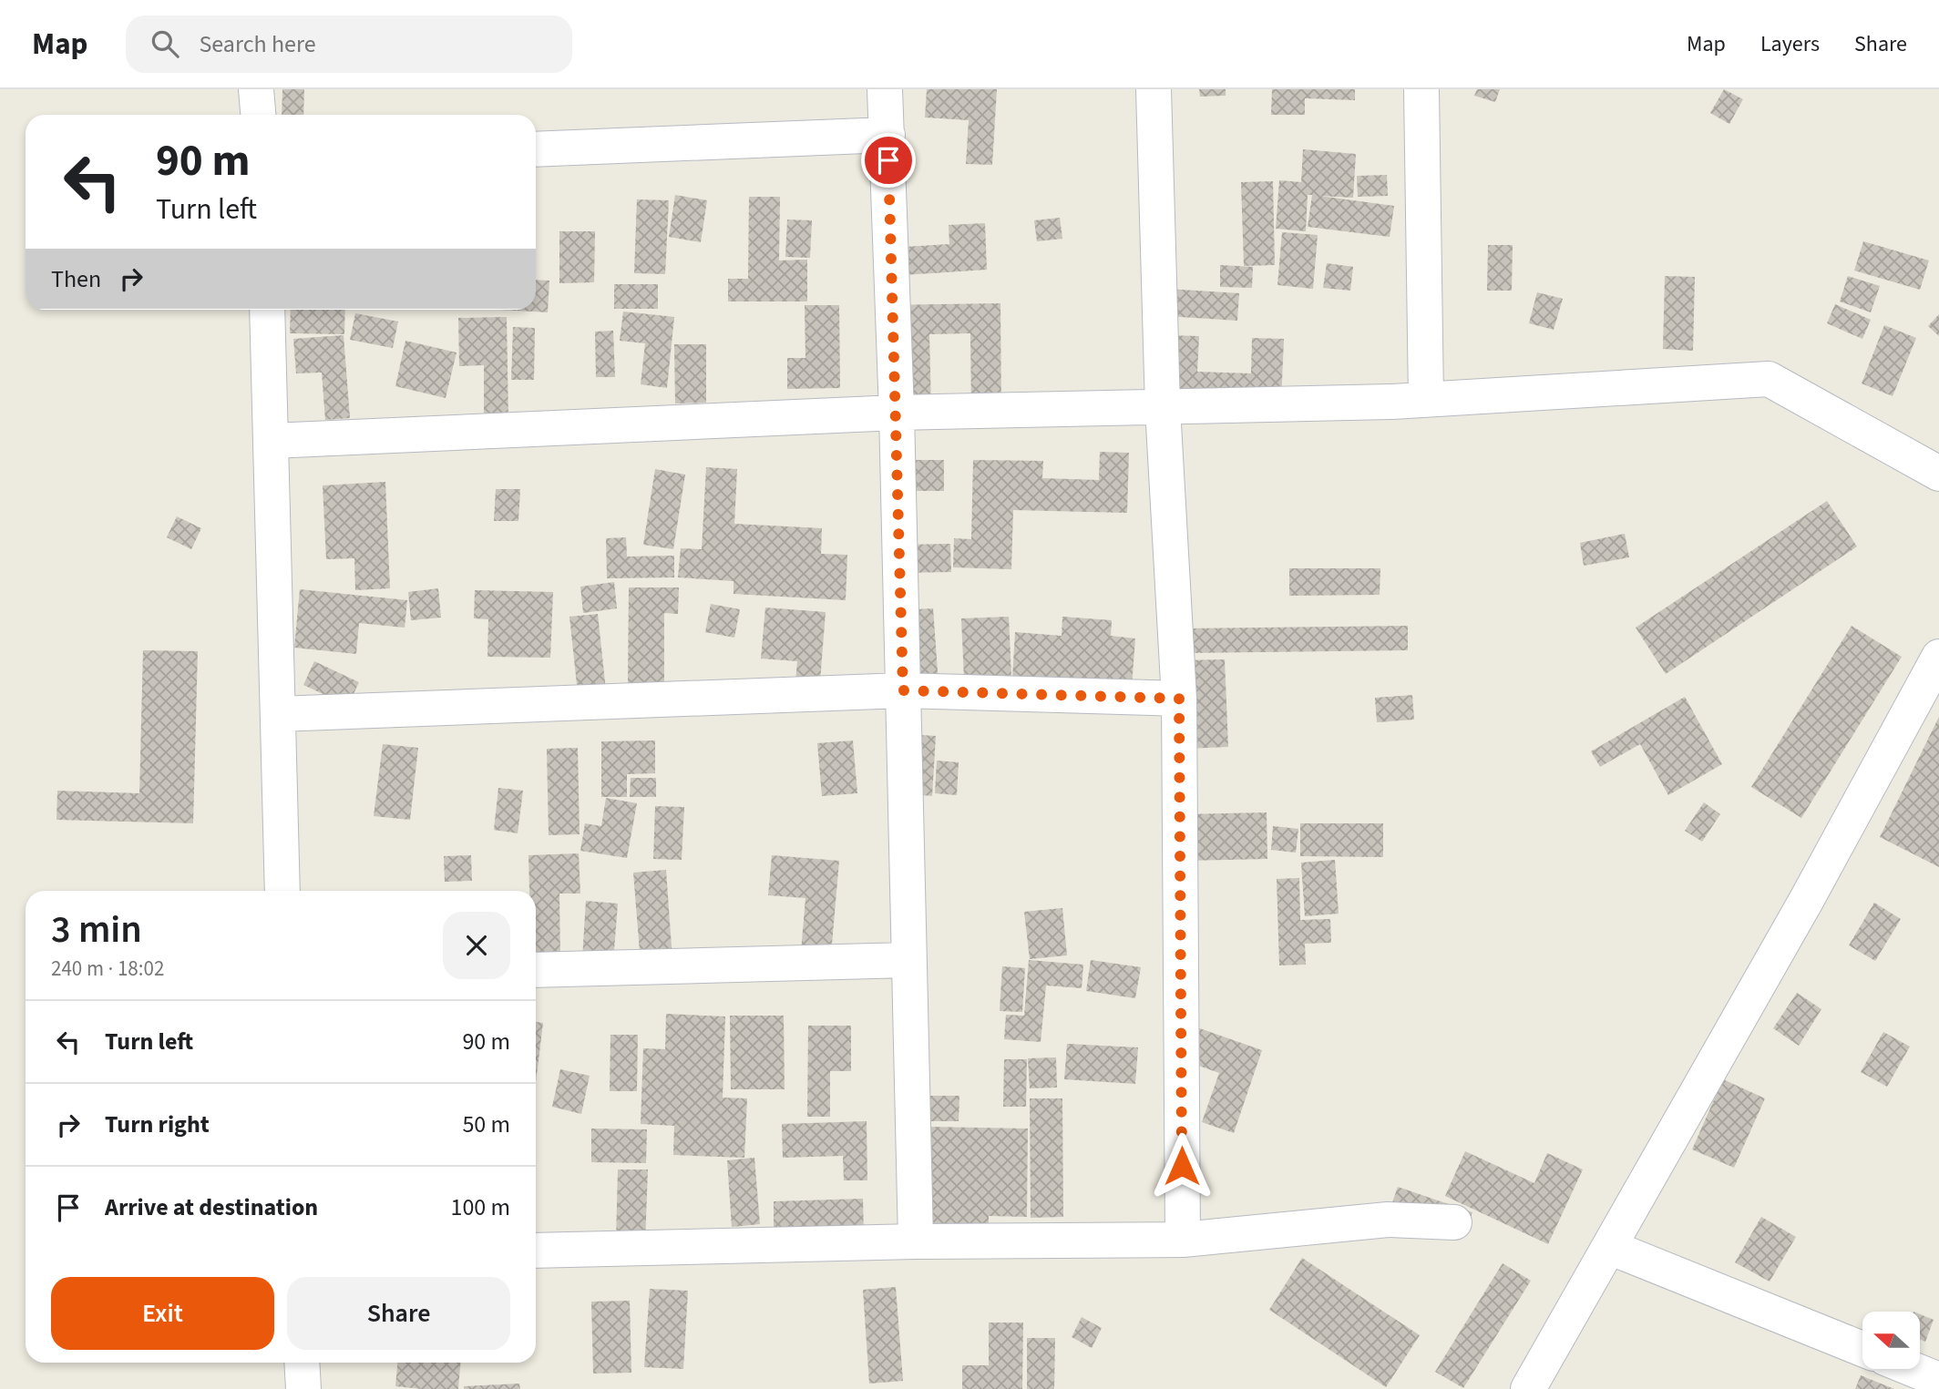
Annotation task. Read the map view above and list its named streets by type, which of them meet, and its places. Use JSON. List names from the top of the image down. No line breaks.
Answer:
{"north":"left","page":{"header":"Map","search":"Search here","nav":["Map","Layers","Share"],"turn":["90 m","Turn left"],"then":"Then","heading":["3 min","240 m · 18:02"],"list":[{"name":"Turn left","value":"90 m"},{"name":"Turn right","value":"50 m"},{"name":"Arrive at destination","value":"100 m"}],"buttons":["Exit","Share"]}}
